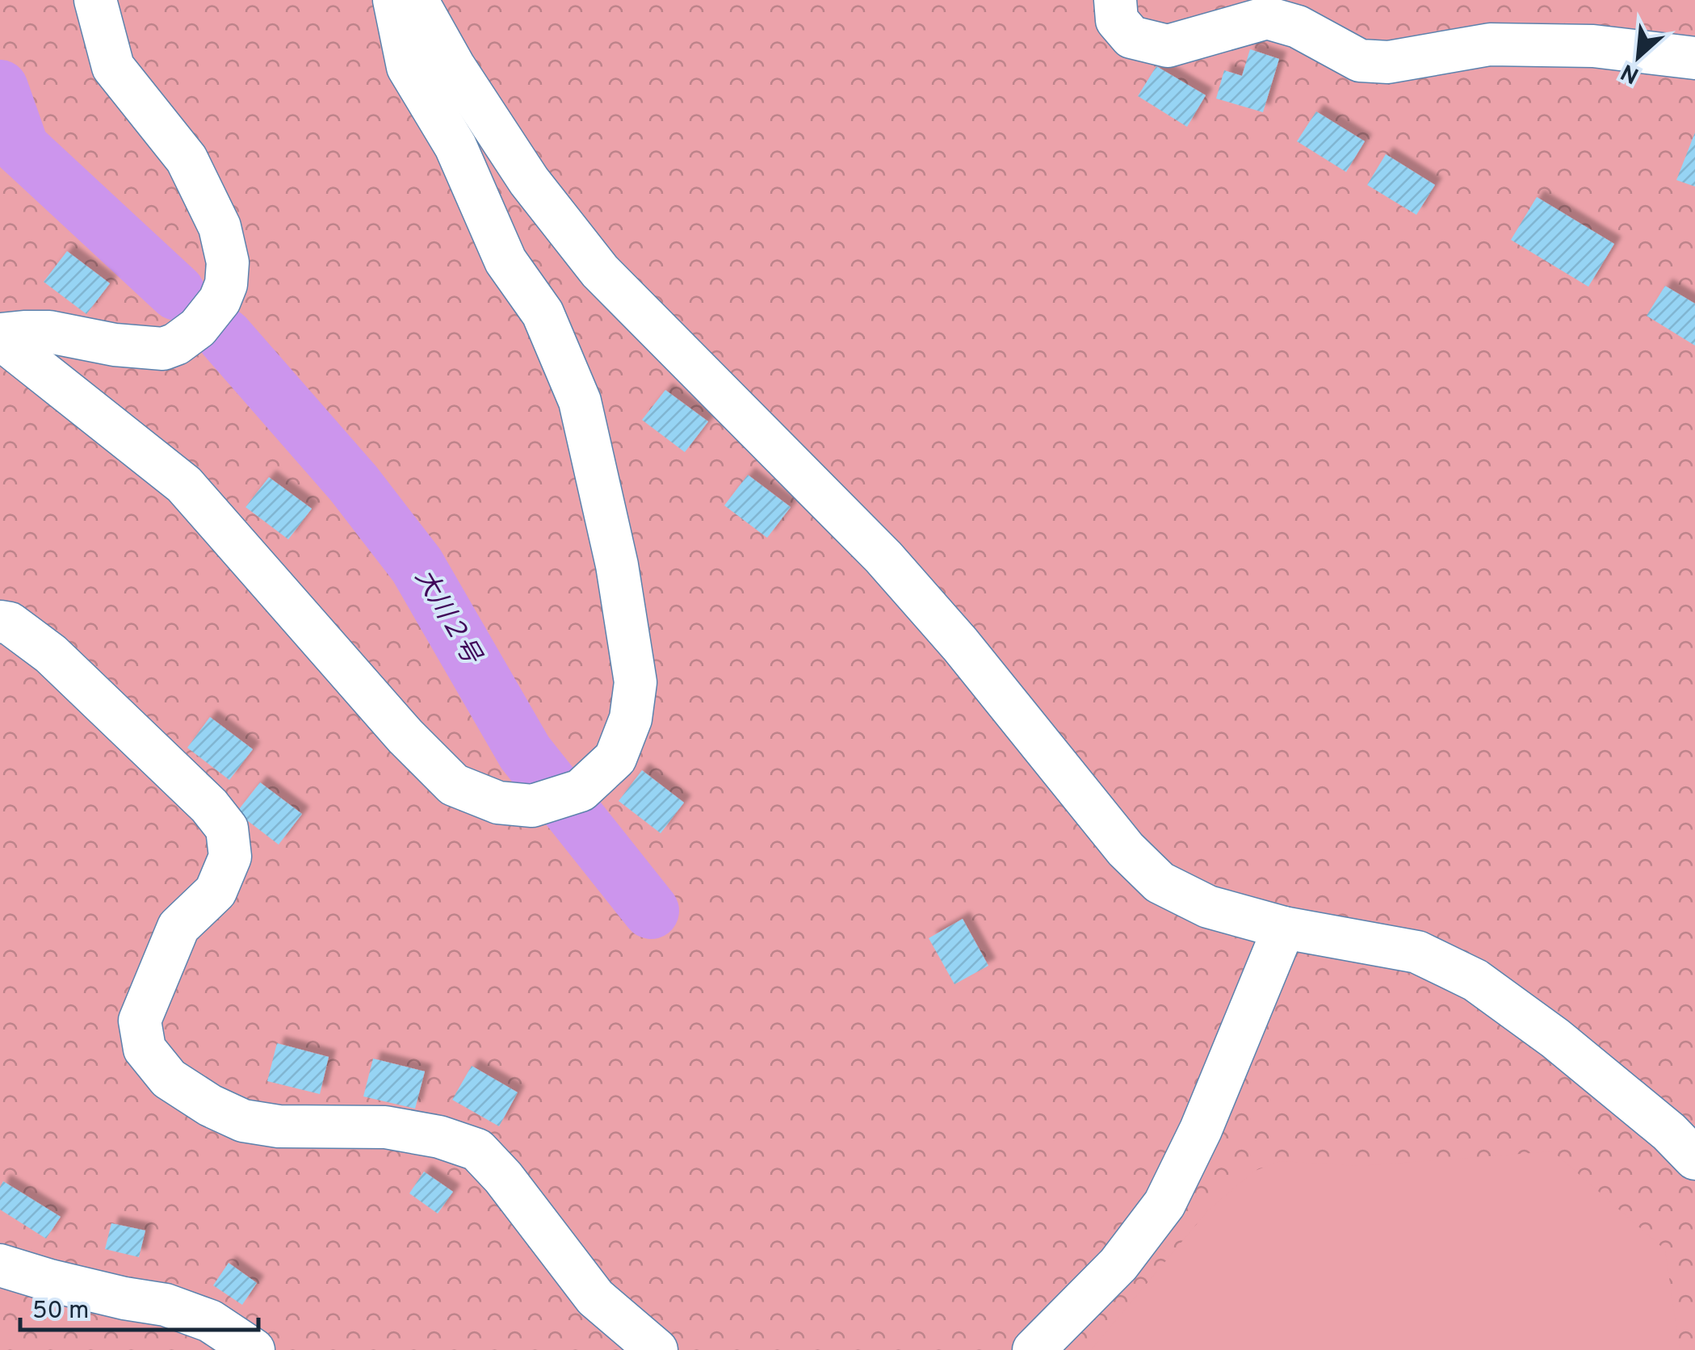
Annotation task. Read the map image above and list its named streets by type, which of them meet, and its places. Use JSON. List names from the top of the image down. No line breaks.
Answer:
{"water":["大川２号"],"scale_bar":"50 m","north":"bottom left"}
